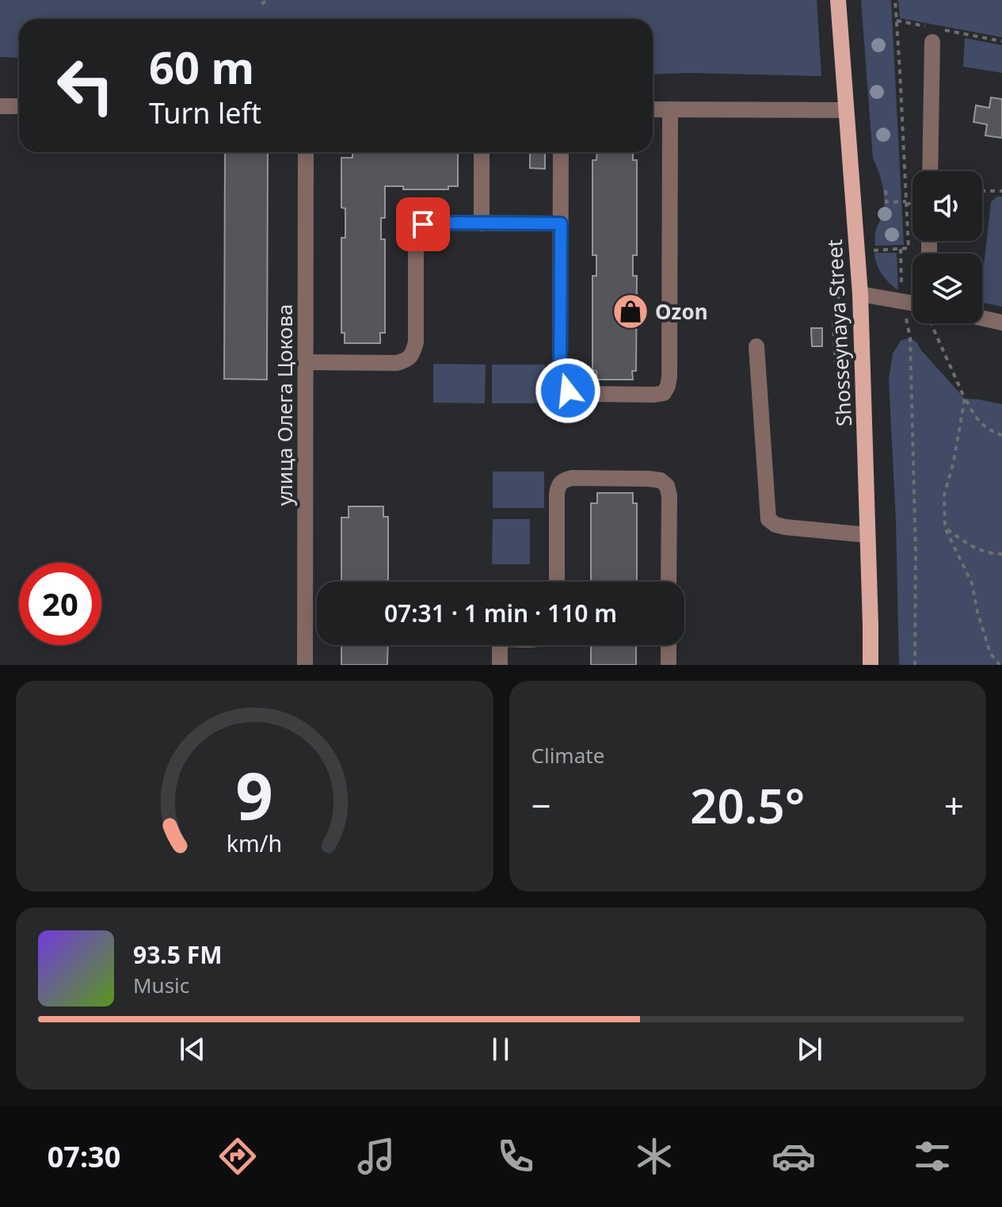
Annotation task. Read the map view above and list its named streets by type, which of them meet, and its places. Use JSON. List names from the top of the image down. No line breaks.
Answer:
{"streets":{"main road":["Shosseynaya Street"],"street":["улица Олега Цокова"]},"places":{"shop":["Ozon"]},"page":{"turn":["60 m","Turn left"],"limit":"20","trip":"07:31 · 1 min · 110 m","tile":"Climate","heat":["−","20.5°","+"],"song":["93.5 FM","Music"],"tabs":"07:30","gauge":["9","km/h"]}}
